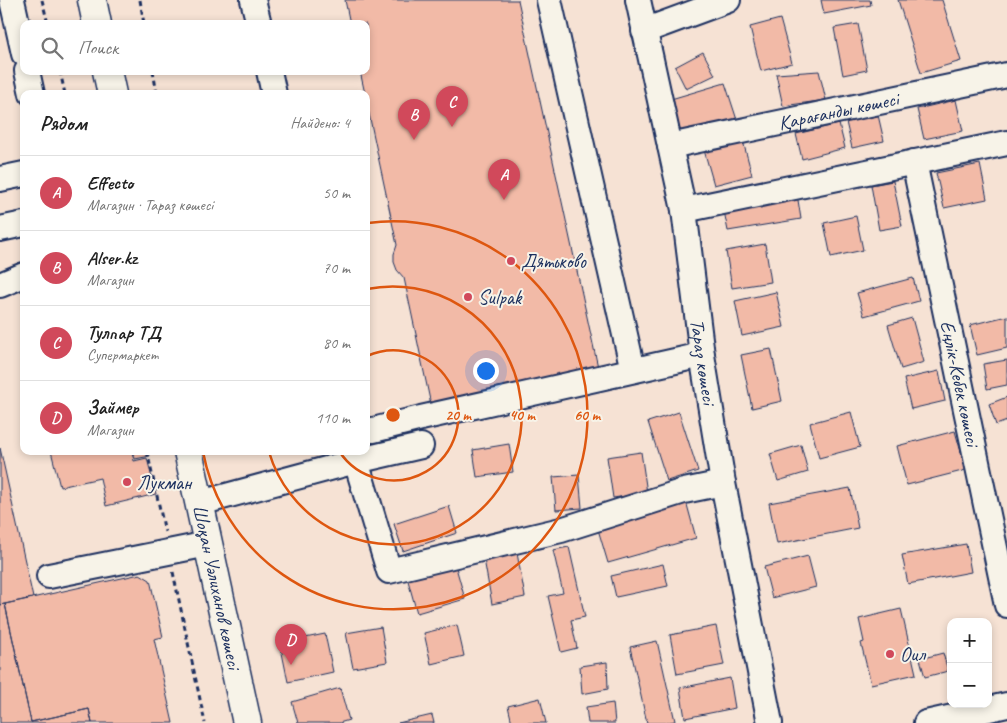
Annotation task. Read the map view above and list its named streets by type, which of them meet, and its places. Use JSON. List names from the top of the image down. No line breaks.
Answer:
{"streets":{"main road":["Шоқан Уәлиханов көшесі"],"street":["Қарағанды көшесі","Тараз көшесі","Еңлік-Кебек көшесі"]},"crossings":[["Қарағанды көшесі","Тараз көшесі"]],"places":["Дятьково","Sulpak","Лукман","Оил"],"page":{"search":"Поиск","pins":["C","B","A","D"],"heading":["Рядом","Найдено: 4"],"list":[{"mark":"A","name":"Effecto","note":"Магазин · Тараз көшесі","value":"50 m"},{"mark":"B","name":"Alser.kz","note":"Магазин","value":"70 m"},{"mark":"C","name":"Тулпар ТД","note":"Супермаркет","value":"80 m"},{"mark":"D","name":"Займер","note":"Магазин","value":"110 m"}],"map_buttons":["+","−"]},"rings":["20 m","40 m","60 m"]}
